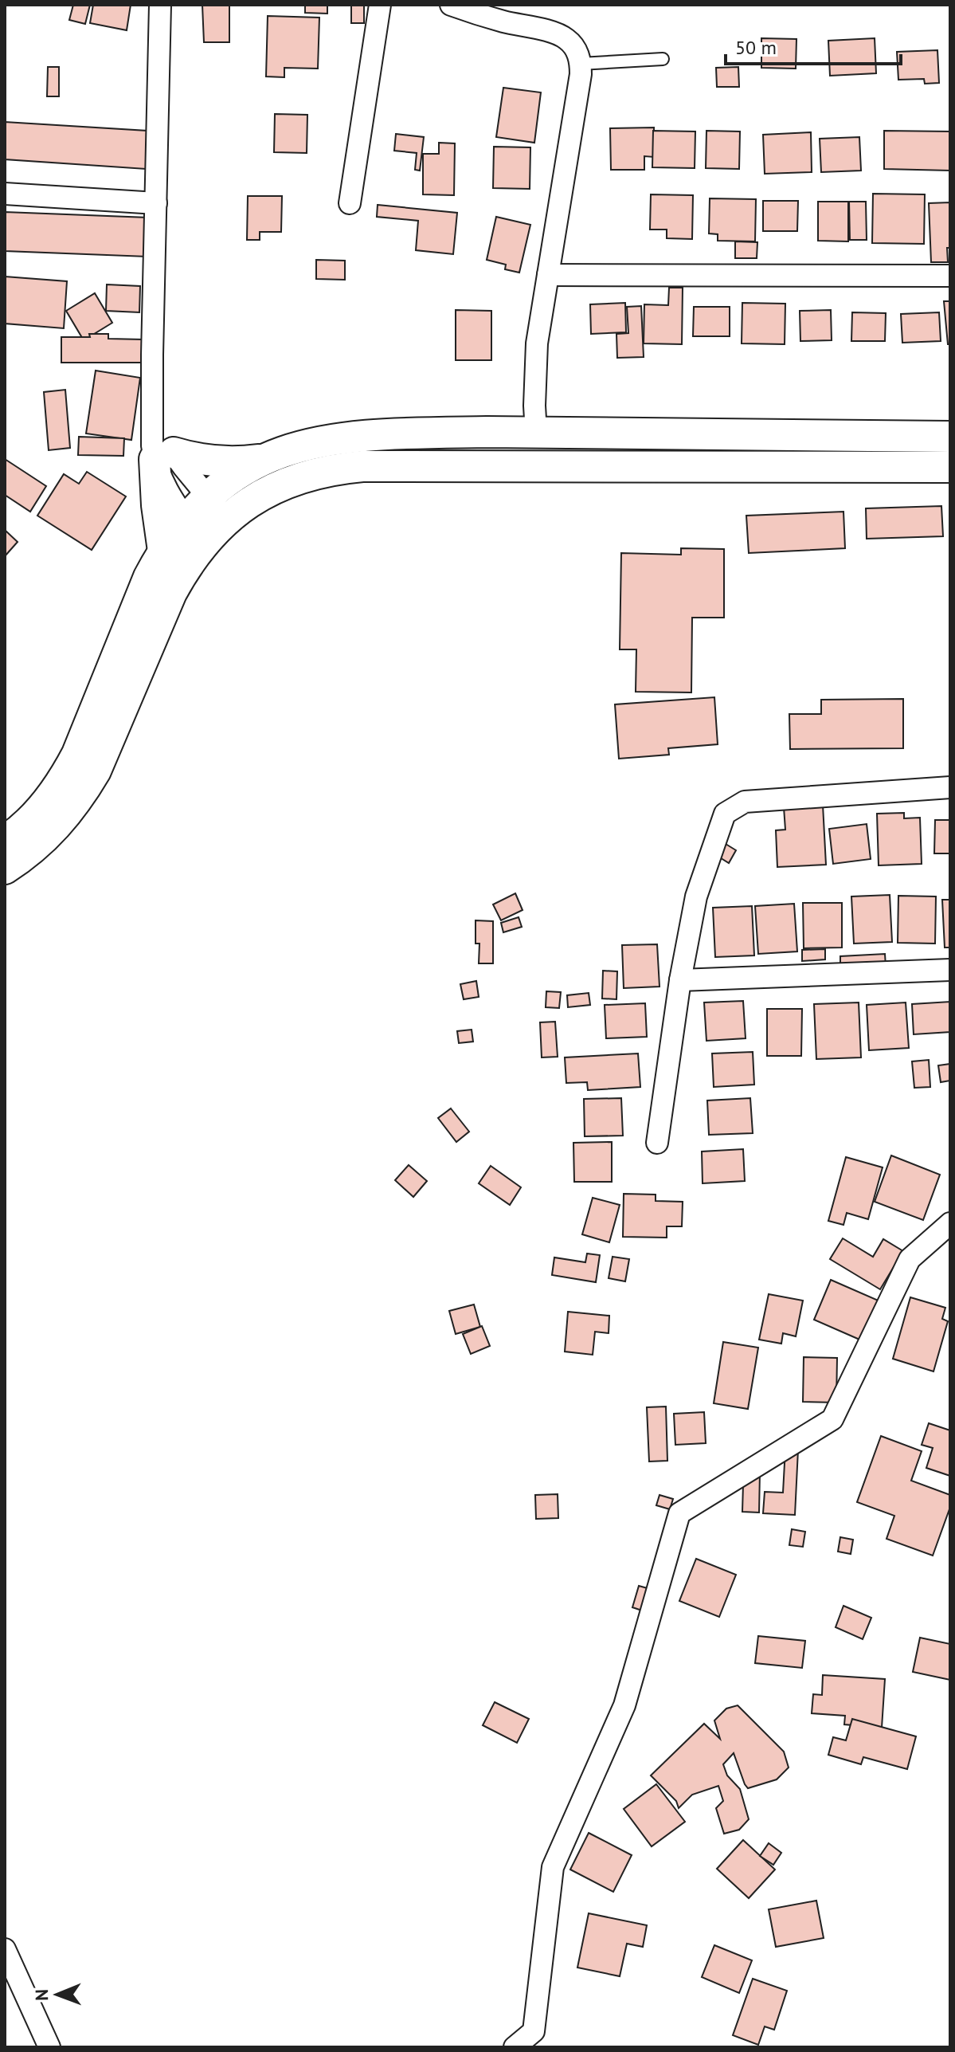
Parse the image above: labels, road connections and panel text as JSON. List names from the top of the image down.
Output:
{
  "scale_bar": "50 m",
  "north": "left"
}
